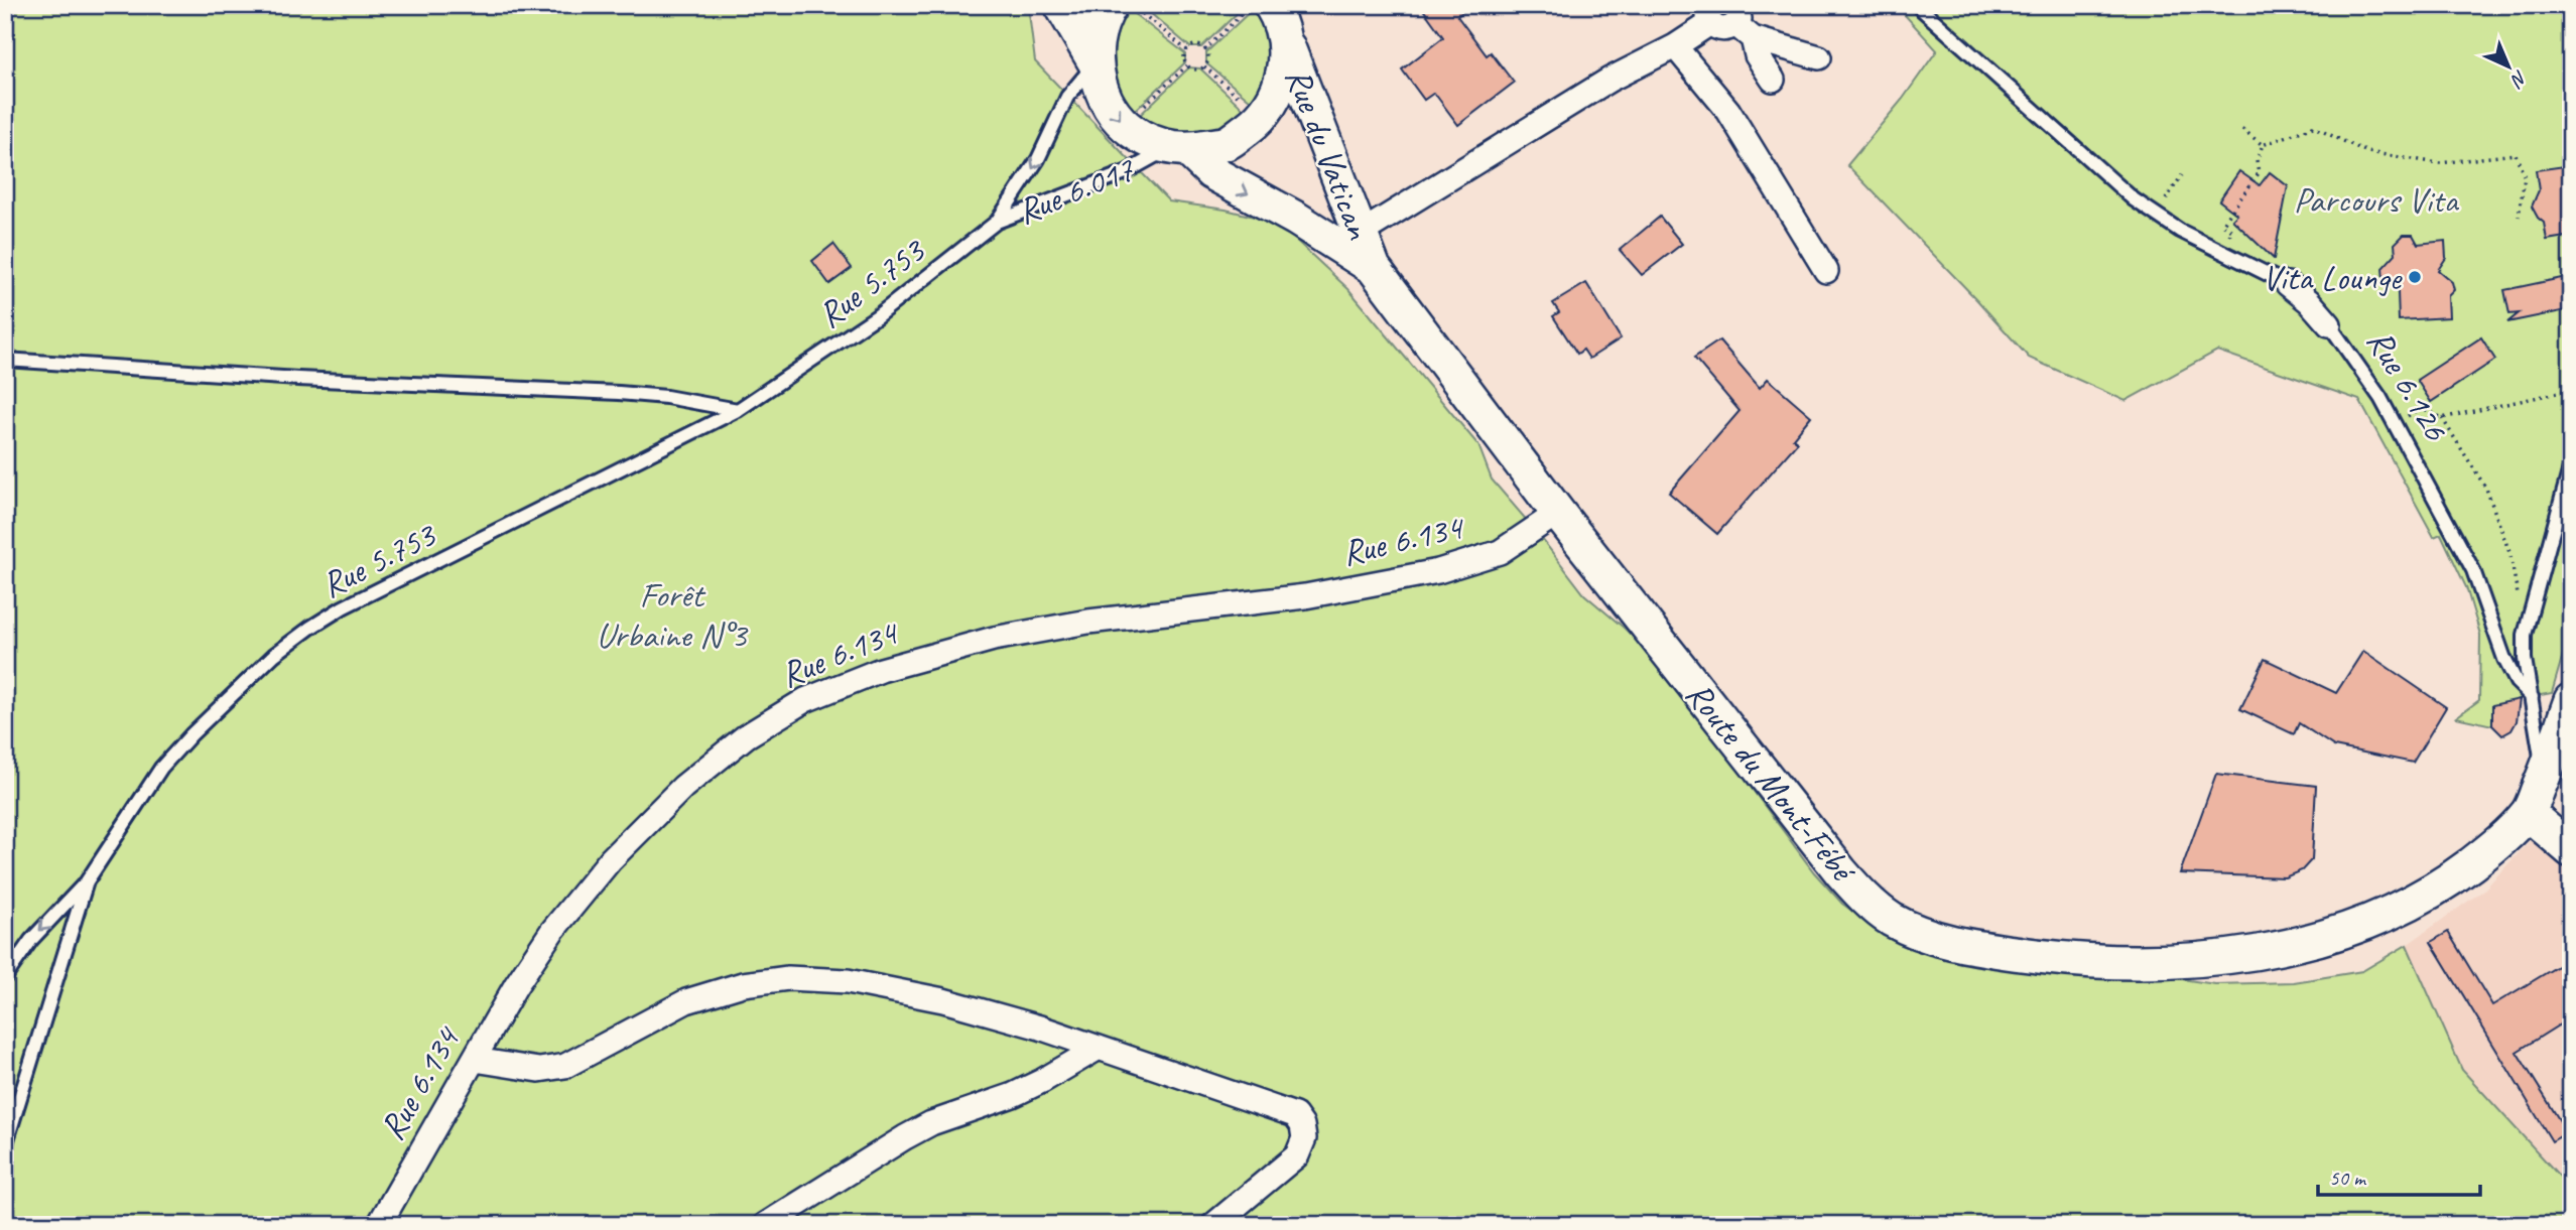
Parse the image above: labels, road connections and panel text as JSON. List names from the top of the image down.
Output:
{
  "streets": {
    "street": [
      "Rue du Vatican",
      "Rue 6.017",
      "Rue 6.126",
      "Rue 6.134",
      "Route du Mont-Fébé"
    ],
    "lane": ["Rue 5.753"]
  },
  "crossings": [
    ["Rue du Vatican", "Rue 6.017"],
    ["Rue du Vatican", "Route du Mont-Fébé"],
    ["Rue 6.017", "Rue 5.753"],
    ["Rue 6.017", "Route du Mont-Fébé"],
    ["Rue 6.134", "Route du Mont-Fébé"]
  ],
  "parks": ["Parcours Vita", "Forêt Urbaine N°3"],
  "places": ["Vita Lounge"],
  "scale_bar": "50 m",
  "north": "bottom right"
}
